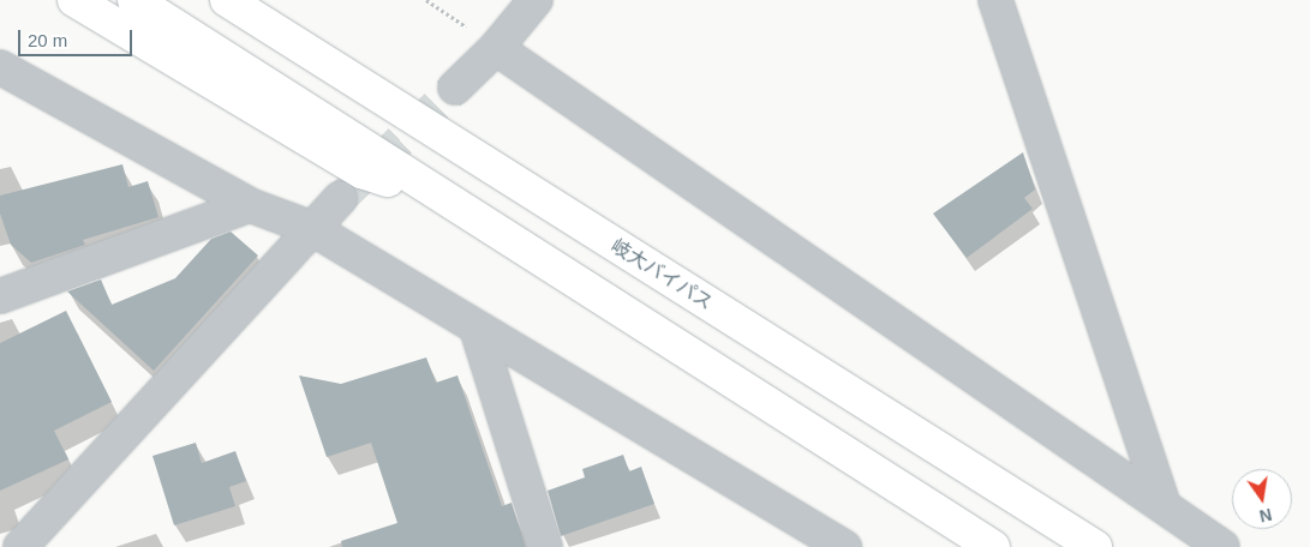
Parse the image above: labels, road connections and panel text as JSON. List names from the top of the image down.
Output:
{
  "streets": {
    "highway": ["岐大バイパス"]
  },
  "scale_bar": "20 m",
  "north": "bottom"
}
